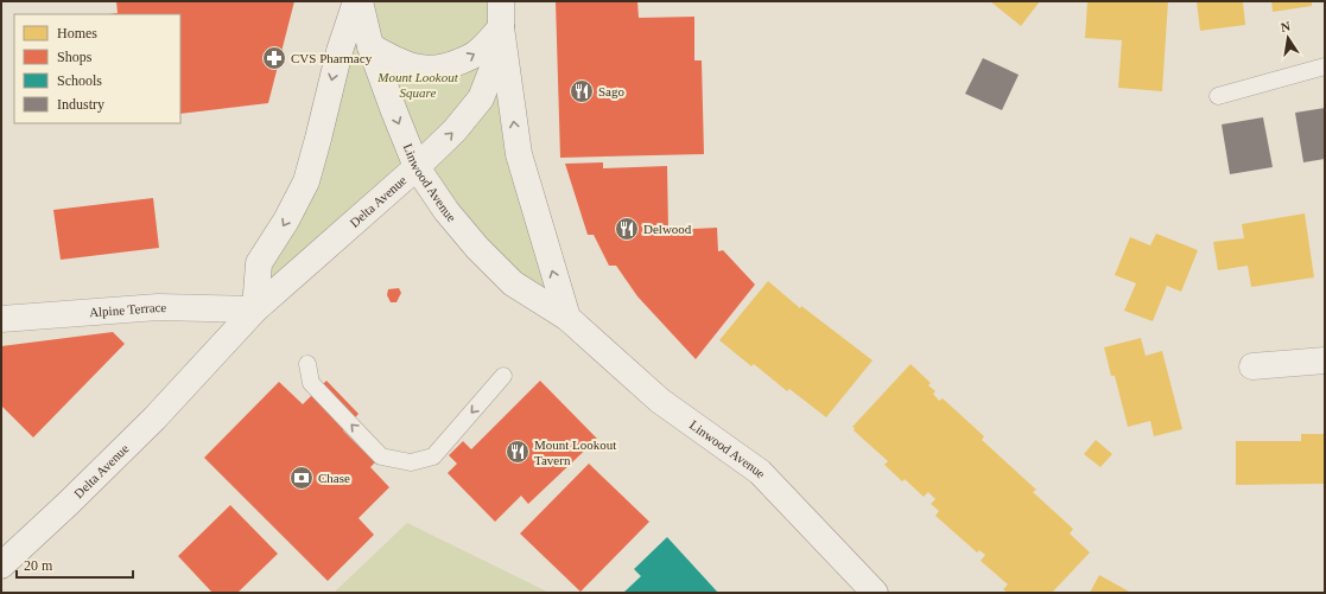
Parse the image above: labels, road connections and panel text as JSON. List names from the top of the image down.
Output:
{
  "streets": {
    "main road": ["Linwood Avenue", "Delta Avenue", "Alpine Terrace"]
  },
  "crossings": [
    ["Linwood Avenue", "Delta Avenue"],
    ["Delta Avenue", "Alpine Terrace"]
  ],
  "parks": ["Mount Lookout Square"],
  "places": {
    "pharmacy": ["CVS Pharmacy"],
    "restaurant": ["Sago", "Delwood", "Mount Lookout Tavern"],
    "bank": ["Chase"]
  },
  "legend": [
    "Homes",
    "Shops",
    "Schools",
    "Industry"
  ],
  "scale_bar": "20 m",
  "north": "top"
}
